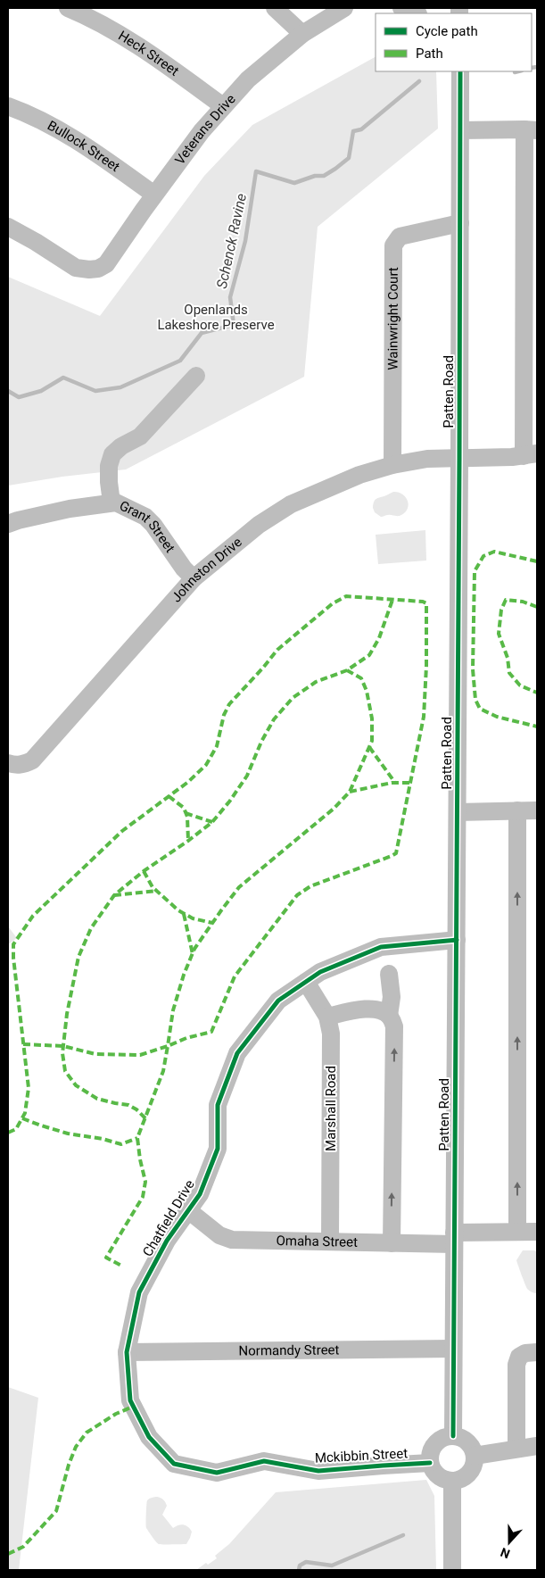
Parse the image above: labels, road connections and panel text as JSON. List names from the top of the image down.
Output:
{
  "streets": {
    "street": [
      "Heck Street",
      "Veterans Drive",
      "Bullock Street",
      "Wainwright Court",
      "Patten Road",
      "Grant Street",
      "Johnston Drive",
      "Marshall Road",
      "Chatfield Drive",
      "Omaha Street",
      "Normandy Street",
      "Mckibbin Street"
    ]
  },
  "crossings": [
    ["Heck Street", "Veterans Drive"],
    ["Veterans Drive", "Bullock Street"],
    ["Wainwright Court", "Patten Road"],
    ["Wainwright Court", "Johnston Drive"],
    ["Patten Road", "Johnston Drive"],
    ["Patten Road", "Chatfield Drive"],
    ["Patten Road", "Omaha Street"],
    ["Patten Road", "Normandy Street"],
    ["Patten Road", "Mckibbin Street"],
    ["Grant Street", "Johnston Drive"],
    ["Marshall Road", "Chatfield Drive"],
    ["Marshall Road", "Omaha Street"],
    ["Chatfield Drive", "Omaha Street"],
    ["Chatfield Drive", "Normandy Street"],
    ["Chatfield Drive", "Mckibbin Street"]
  ],
  "water": ["Schenck Ravine"],
  "parks": ["Openlands Lakeshore Preserve"],
  "legend": ["Cycle path", "Path"],
  "north": "bottom"
}
